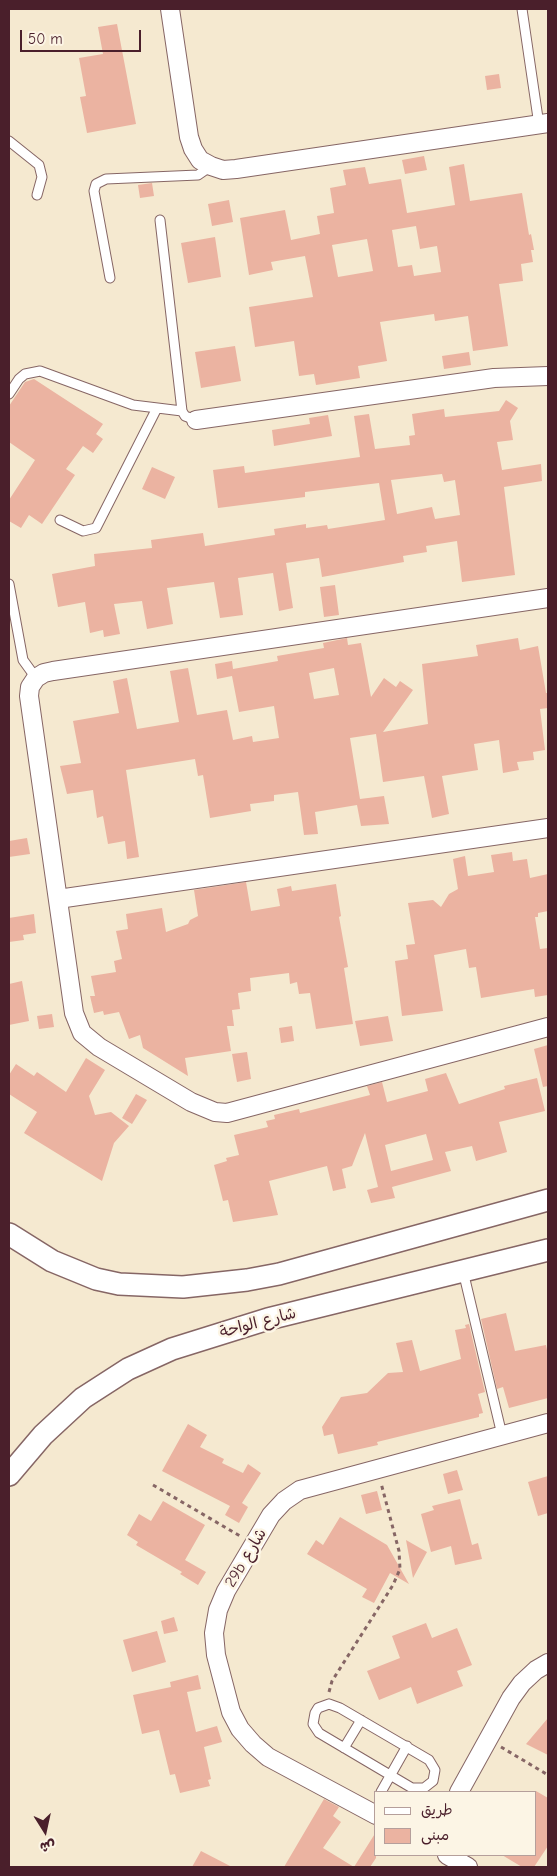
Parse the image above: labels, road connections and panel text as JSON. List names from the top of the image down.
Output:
{
  "streets": {
    "street": ["شارع الواحة", "29b شارع"]
  },
  "legend": ["طريق", "مبنى"],
  "scale_bar": "50 m",
  "north": "bottom"
}
